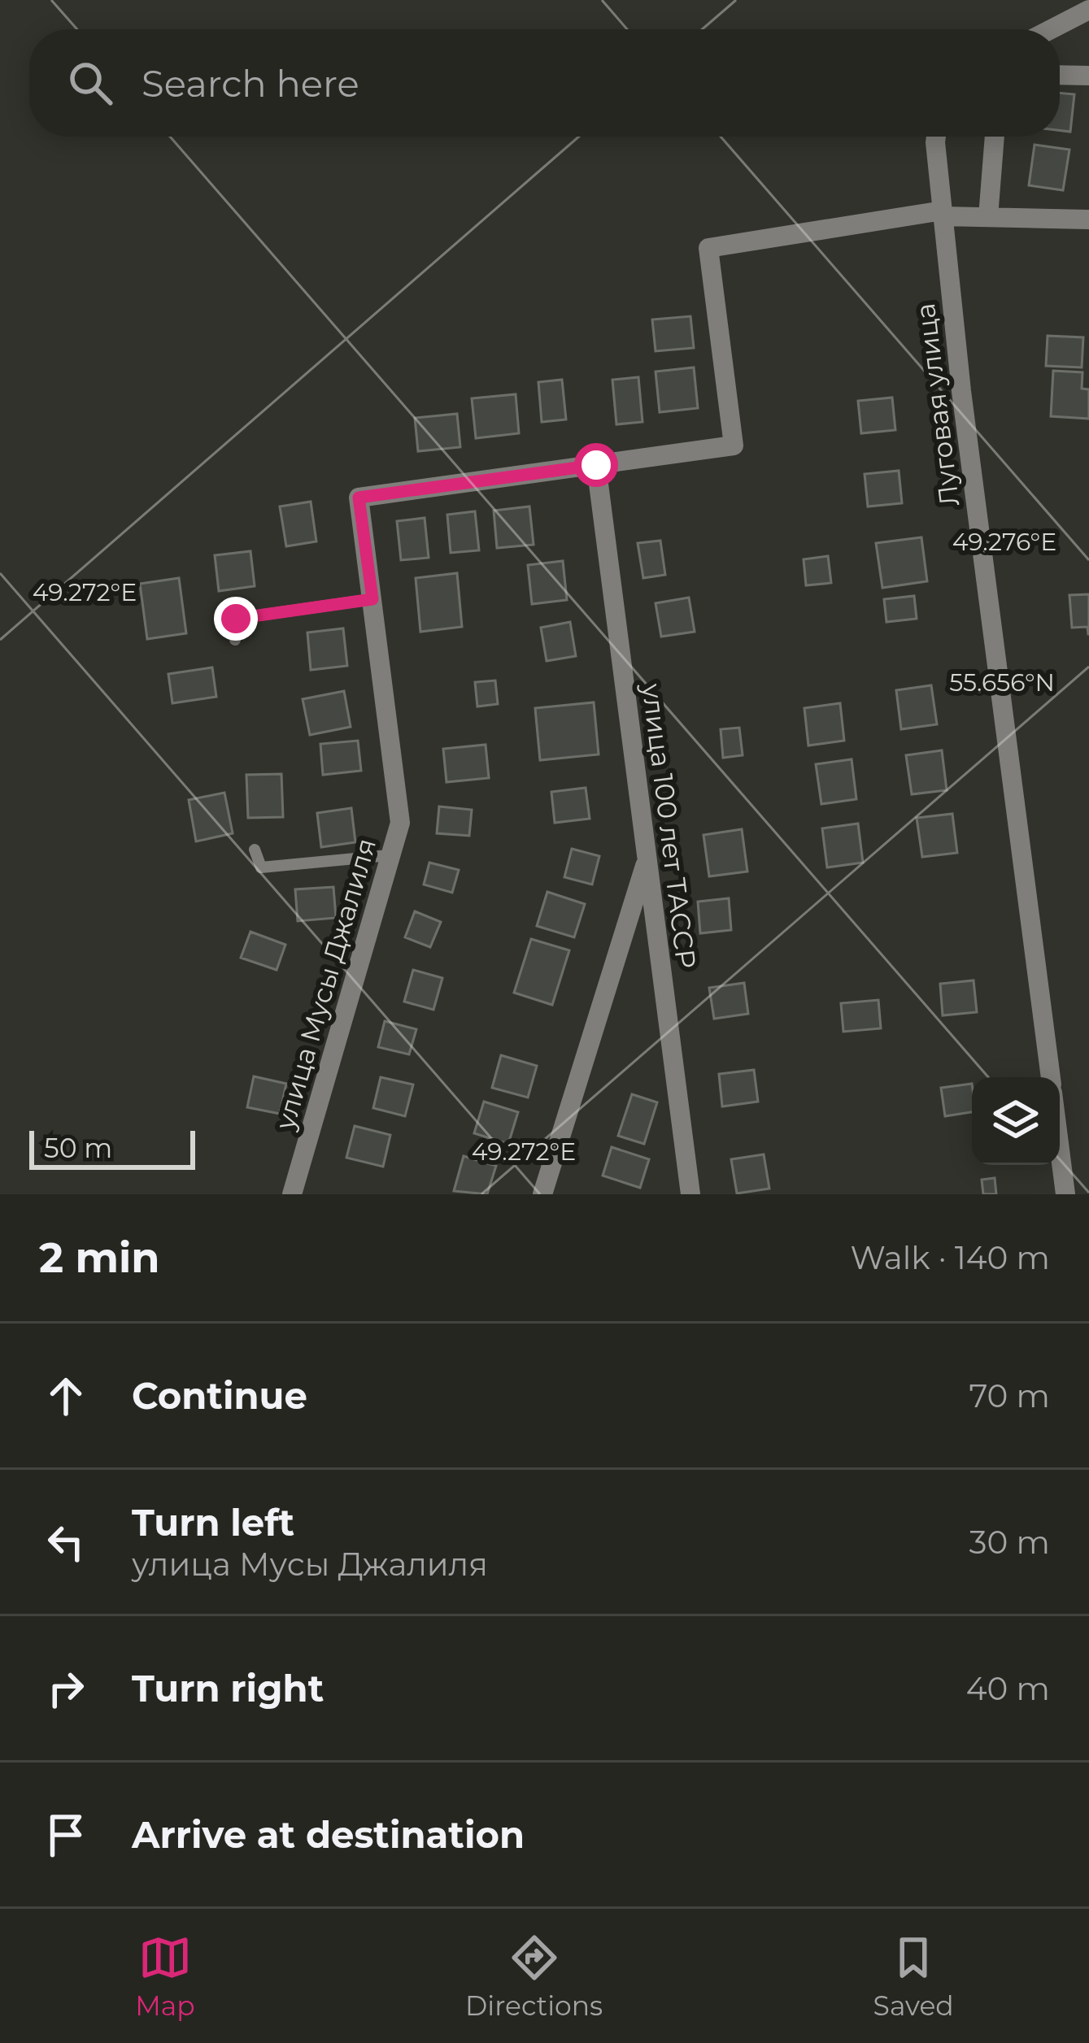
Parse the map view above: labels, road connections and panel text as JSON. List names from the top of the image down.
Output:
{
  "streets": {
    "street": ["Луговая улица", "улица 100 лет ТАССР", "улица Мусы Джалиля"]
  },
  "crossings": [
    ["улица 100 лет ТАССР", "улица Мусы Джалиля"]
  ],
  "scale_bar": "50 m",
  "page": {
    "search": "Search here",
    "scale": "50 m",
    "heading": ["2 min", "Walk · 140 m"],
    "list": [
      ["Continue", "70 m"],
      ["Turn left", "улица Мусы Джалиля", "30 m"],
      ["Turn right", "40 m"],
      "Arrive at destination"
    ],
    "nav": ["Map", "Directions", "Saved"]
  },
  "coordinates": ["49.276°E", "49.272°E", "55.656°N"]
}
